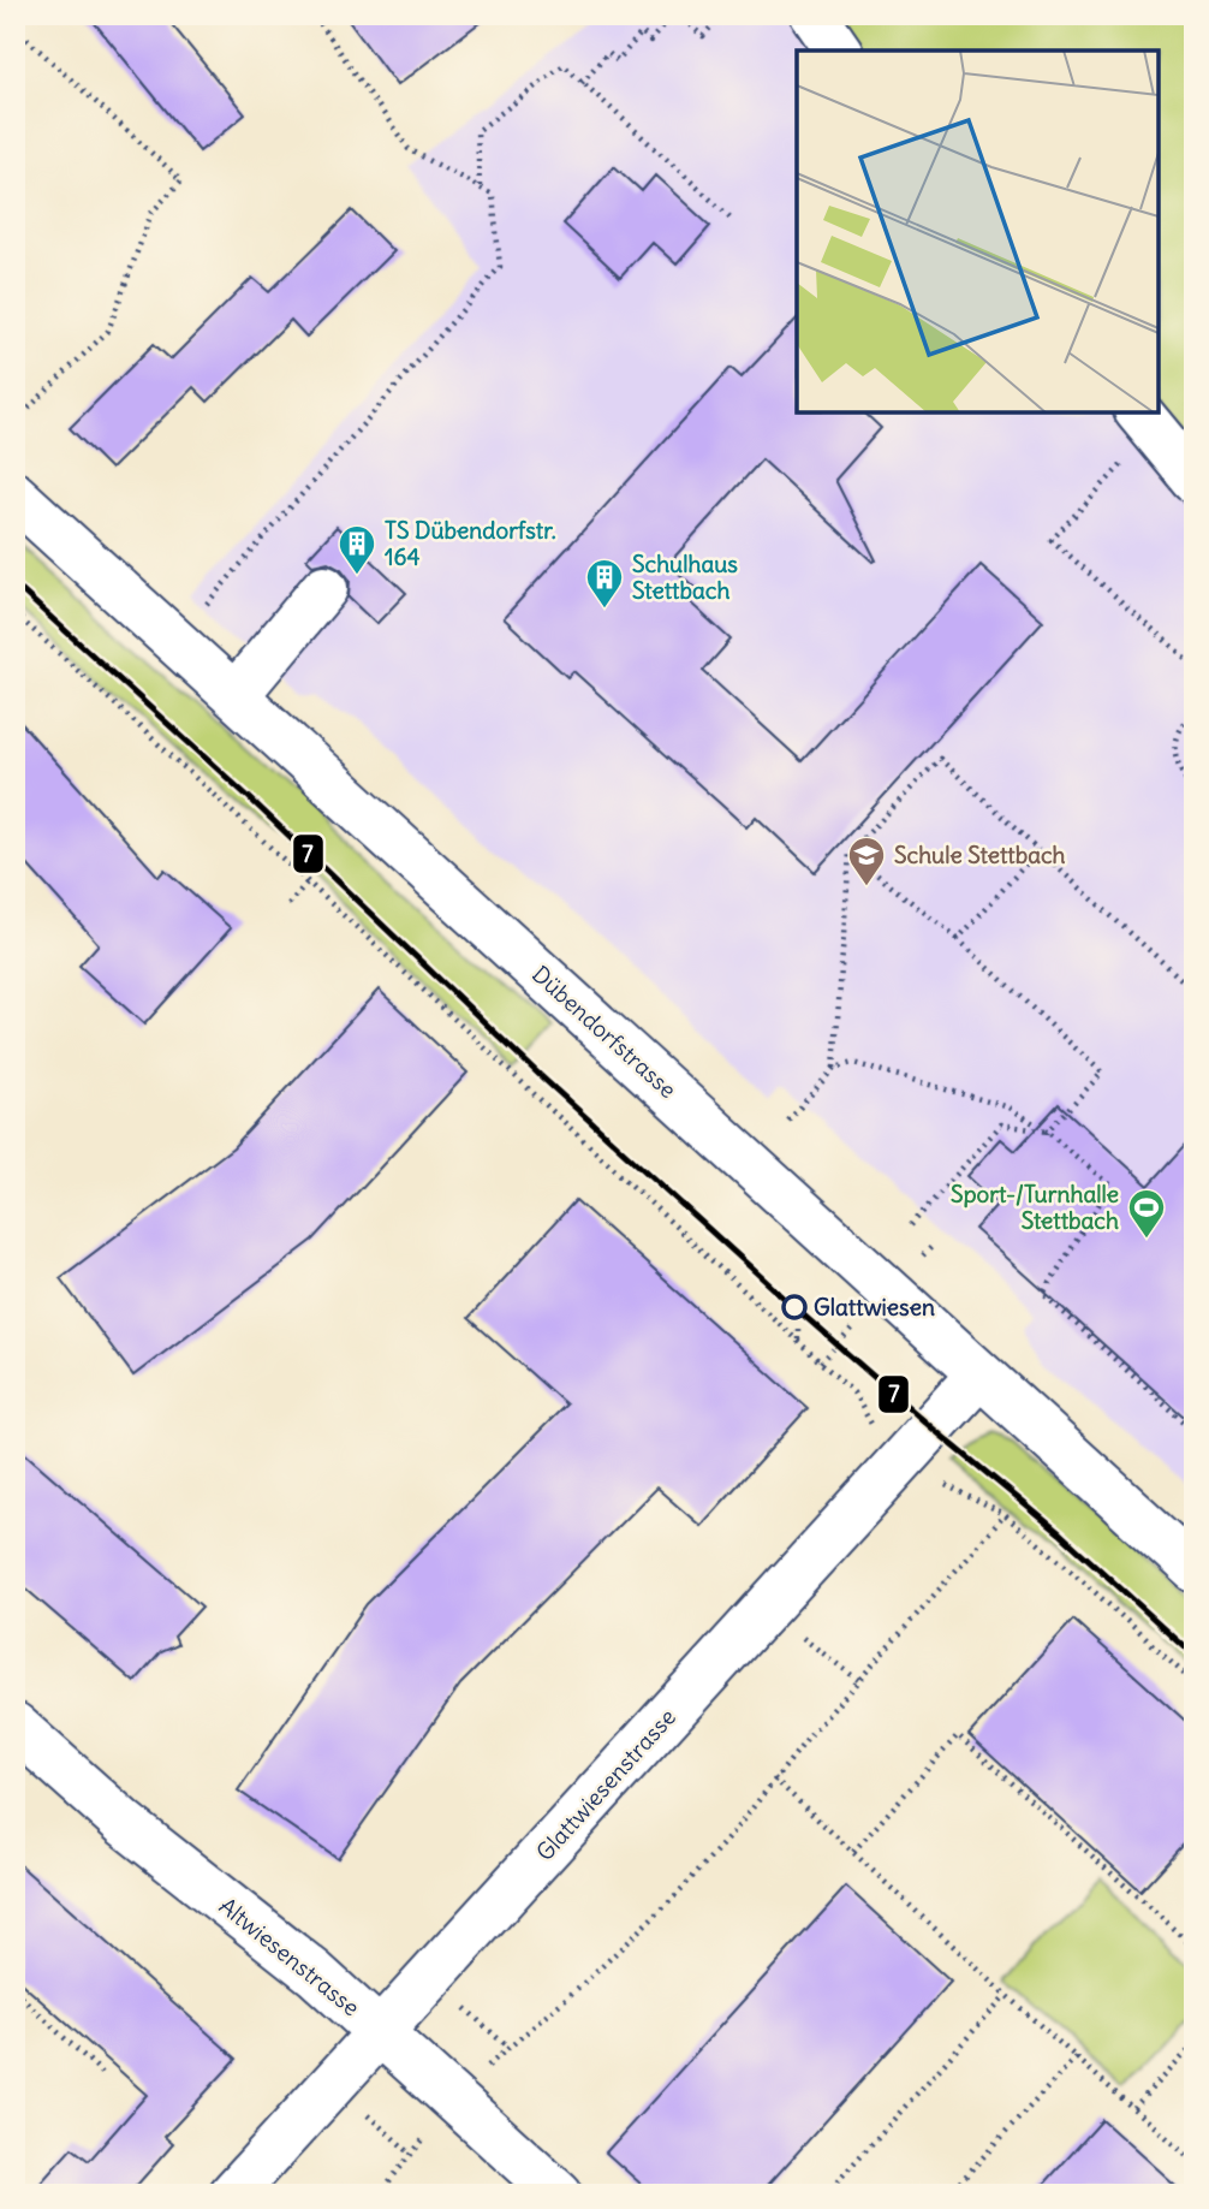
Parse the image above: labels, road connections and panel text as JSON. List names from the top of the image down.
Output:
{
  "streets": {
    "street": ["Dübendorfstrasse", "Glattwiesenstrasse", "Altwiesenstrasse"]
  },
  "crossings": [
    ["Dübendorfstrasse", "Glattwiesenstrasse"],
    ["Glattwiesenstrasse", "Altwiesenstrasse"]
  ],
  "places": {
    "building": ["TS Dübendorfstr. 164", "Schulhaus Stettbach"],
    "school or university": ["Schule Stettbach"],
    "sports": ["Sport-/Turnhalle Stettbach"],
    "other": ["Glattwiesen"]
  },
  "lines": ["transit line 7"]
}
